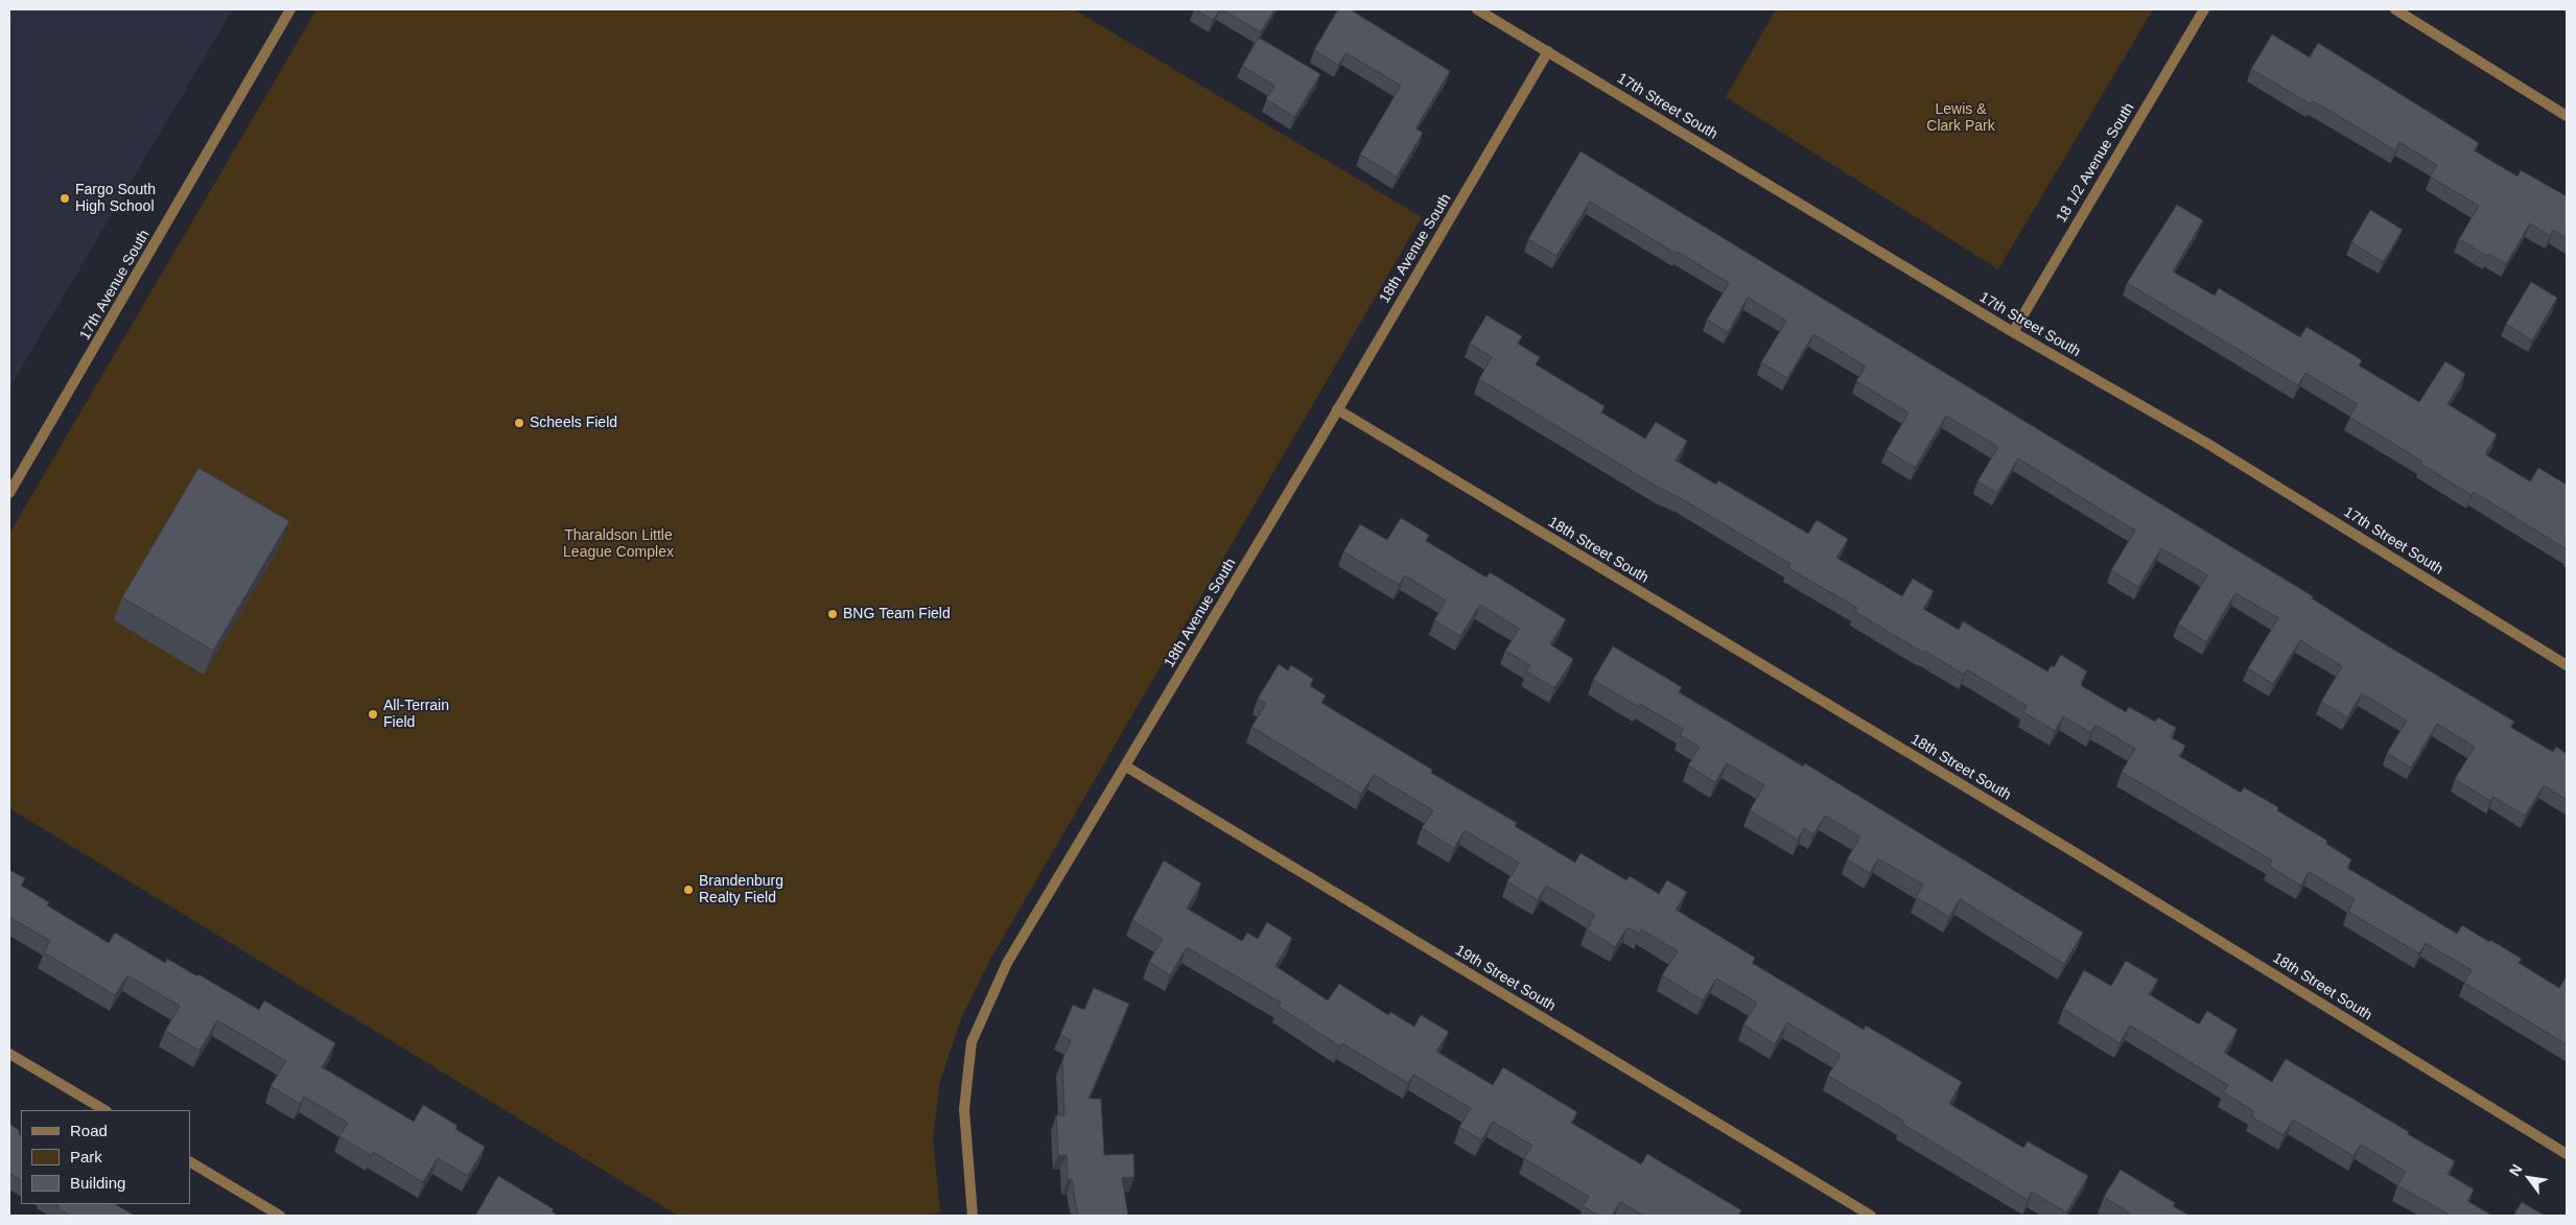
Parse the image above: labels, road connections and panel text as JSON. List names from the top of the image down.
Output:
{
  "streets": {
    "street": [
      "17th Street South",
      "18 1/2 Avenue South",
      "18th Avenue South",
      "17th Avenue South",
      "18th Street South",
      "19th Street South"
    ]
  },
  "crossings": [
    ["17th Street South", "18 1/2 Avenue South"],
    ["17th Street South", "18th Avenue South"],
    ["18th Avenue South", "18th Street South"],
    ["18th Avenue South", "19th Street South"]
  ],
  "parks": ["Lewis & Clark Park", "Tharaldson Little League Complex"],
  "places": [
    "Fargo South High School",
    "Scheels Field",
    "BNG Team Field",
    "All-Terrain Field",
    "Brandenburg Realty Field"
  ],
  "legend": ["Road", "Park", "Building"],
  "north": "top left"
}
